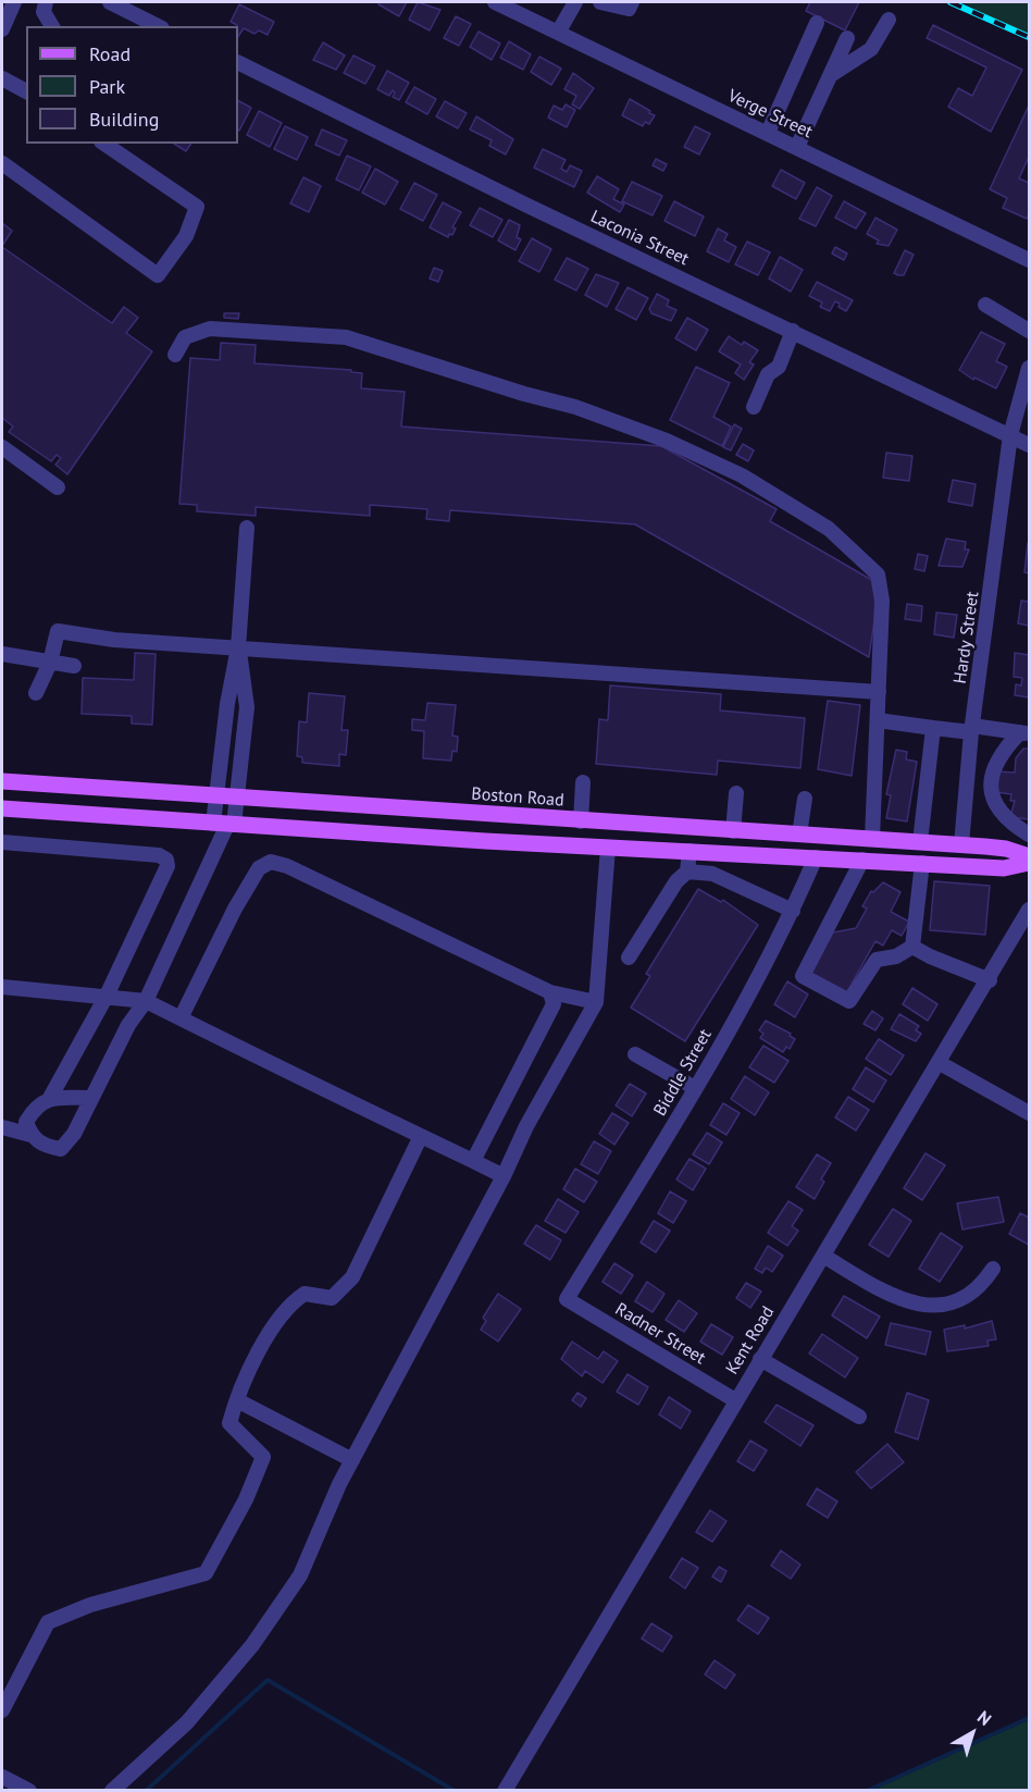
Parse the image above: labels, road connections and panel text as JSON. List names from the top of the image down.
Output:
{
  "streets": {
    "main road": ["Boston Road"],
    "street": [
      "Verge Street",
      "Laconia Street",
      "Hardy Street",
      "Biddle Street",
      "Radner Street",
      "Kent Road"
    ]
  },
  "crossings": [
    ["Laconia Street", "Hardy Street"],
    ["Hardy Street", "Boston Road"],
    ["Biddle Street", "Radner Street"],
    ["Radner Street", "Kent Road"]
  ],
  "legend": ["Road", "Park", "Building"],
  "north": "top right"
}
